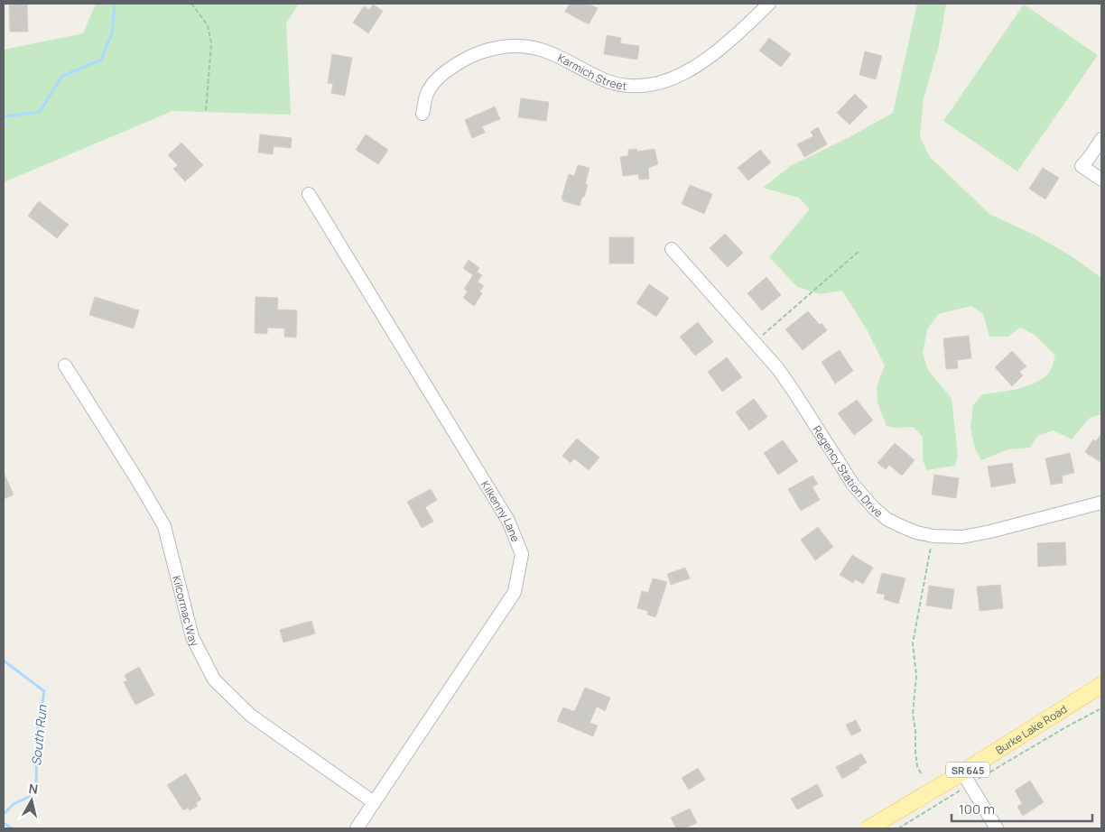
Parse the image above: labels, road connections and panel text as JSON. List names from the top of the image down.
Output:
{
  "streets": {
    "main road": ["Burke Lake Road", "SR 645"],
    "street": [
      "Karmich Street",
      "Regency Station Drive",
      "Kilkenny Lane",
      "Kilcormac Way"
    ]
  },
  "crossings": [
    ["Kilkenny Lane", "Kilcormac Way"]
  ],
  "water": ["South Run"],
  "scale_bar": "100 m",
  "north": "top"
}
